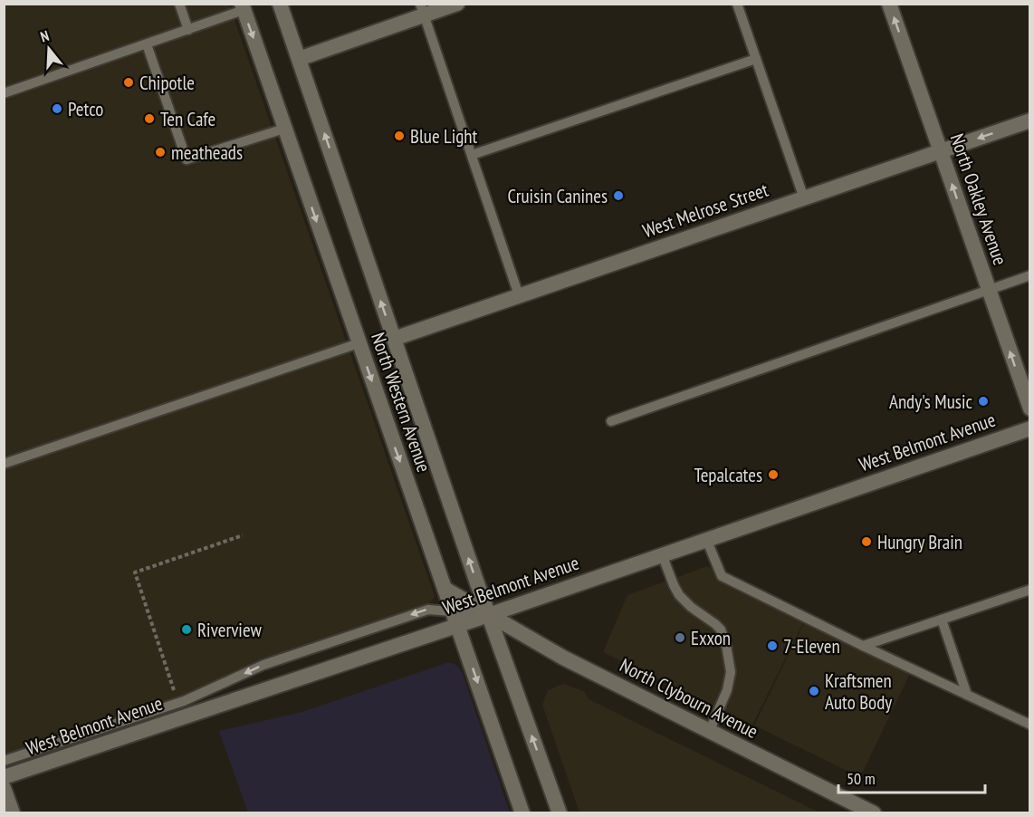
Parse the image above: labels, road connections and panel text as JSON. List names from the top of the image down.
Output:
{
  "streets": {
    "main road": [
      "North Oakley Avenue",
      "West Melrose Street",
      "North Western Avenue",
      "West Belmont Avenue",
      "North Clybourn Avenue"
    ]
  },
  "crossings": [
    ["North Oakley Avenue", "West Melrose Street"],
    ["West Melrose Street", "North Western Avenue"],
    ["North Western Avenue", "West Belmont Avenue"],
    ["North Western Avenue", "North Clybourn Avenue"],
    ["West Belmont Avenue", "North Clybourn Avenue"]
  ],
  "one_way": ["North Oakley Avenue"],
  "places": [
    "Chipotle",
    "Petco",
    "Ten Cafe",
    "Blue Light",
    "meatheads",
    "Cruisin Canines",
    "Andy's Music",
    "Tepalcates",
    "Hungry Brain",
    "Riverview",
    "Exxon",
    "7-Eleven",
    "Kraftsmen Auto Body"
  ],
  "scale_bar": "50 m",
  "north": "top"
}
